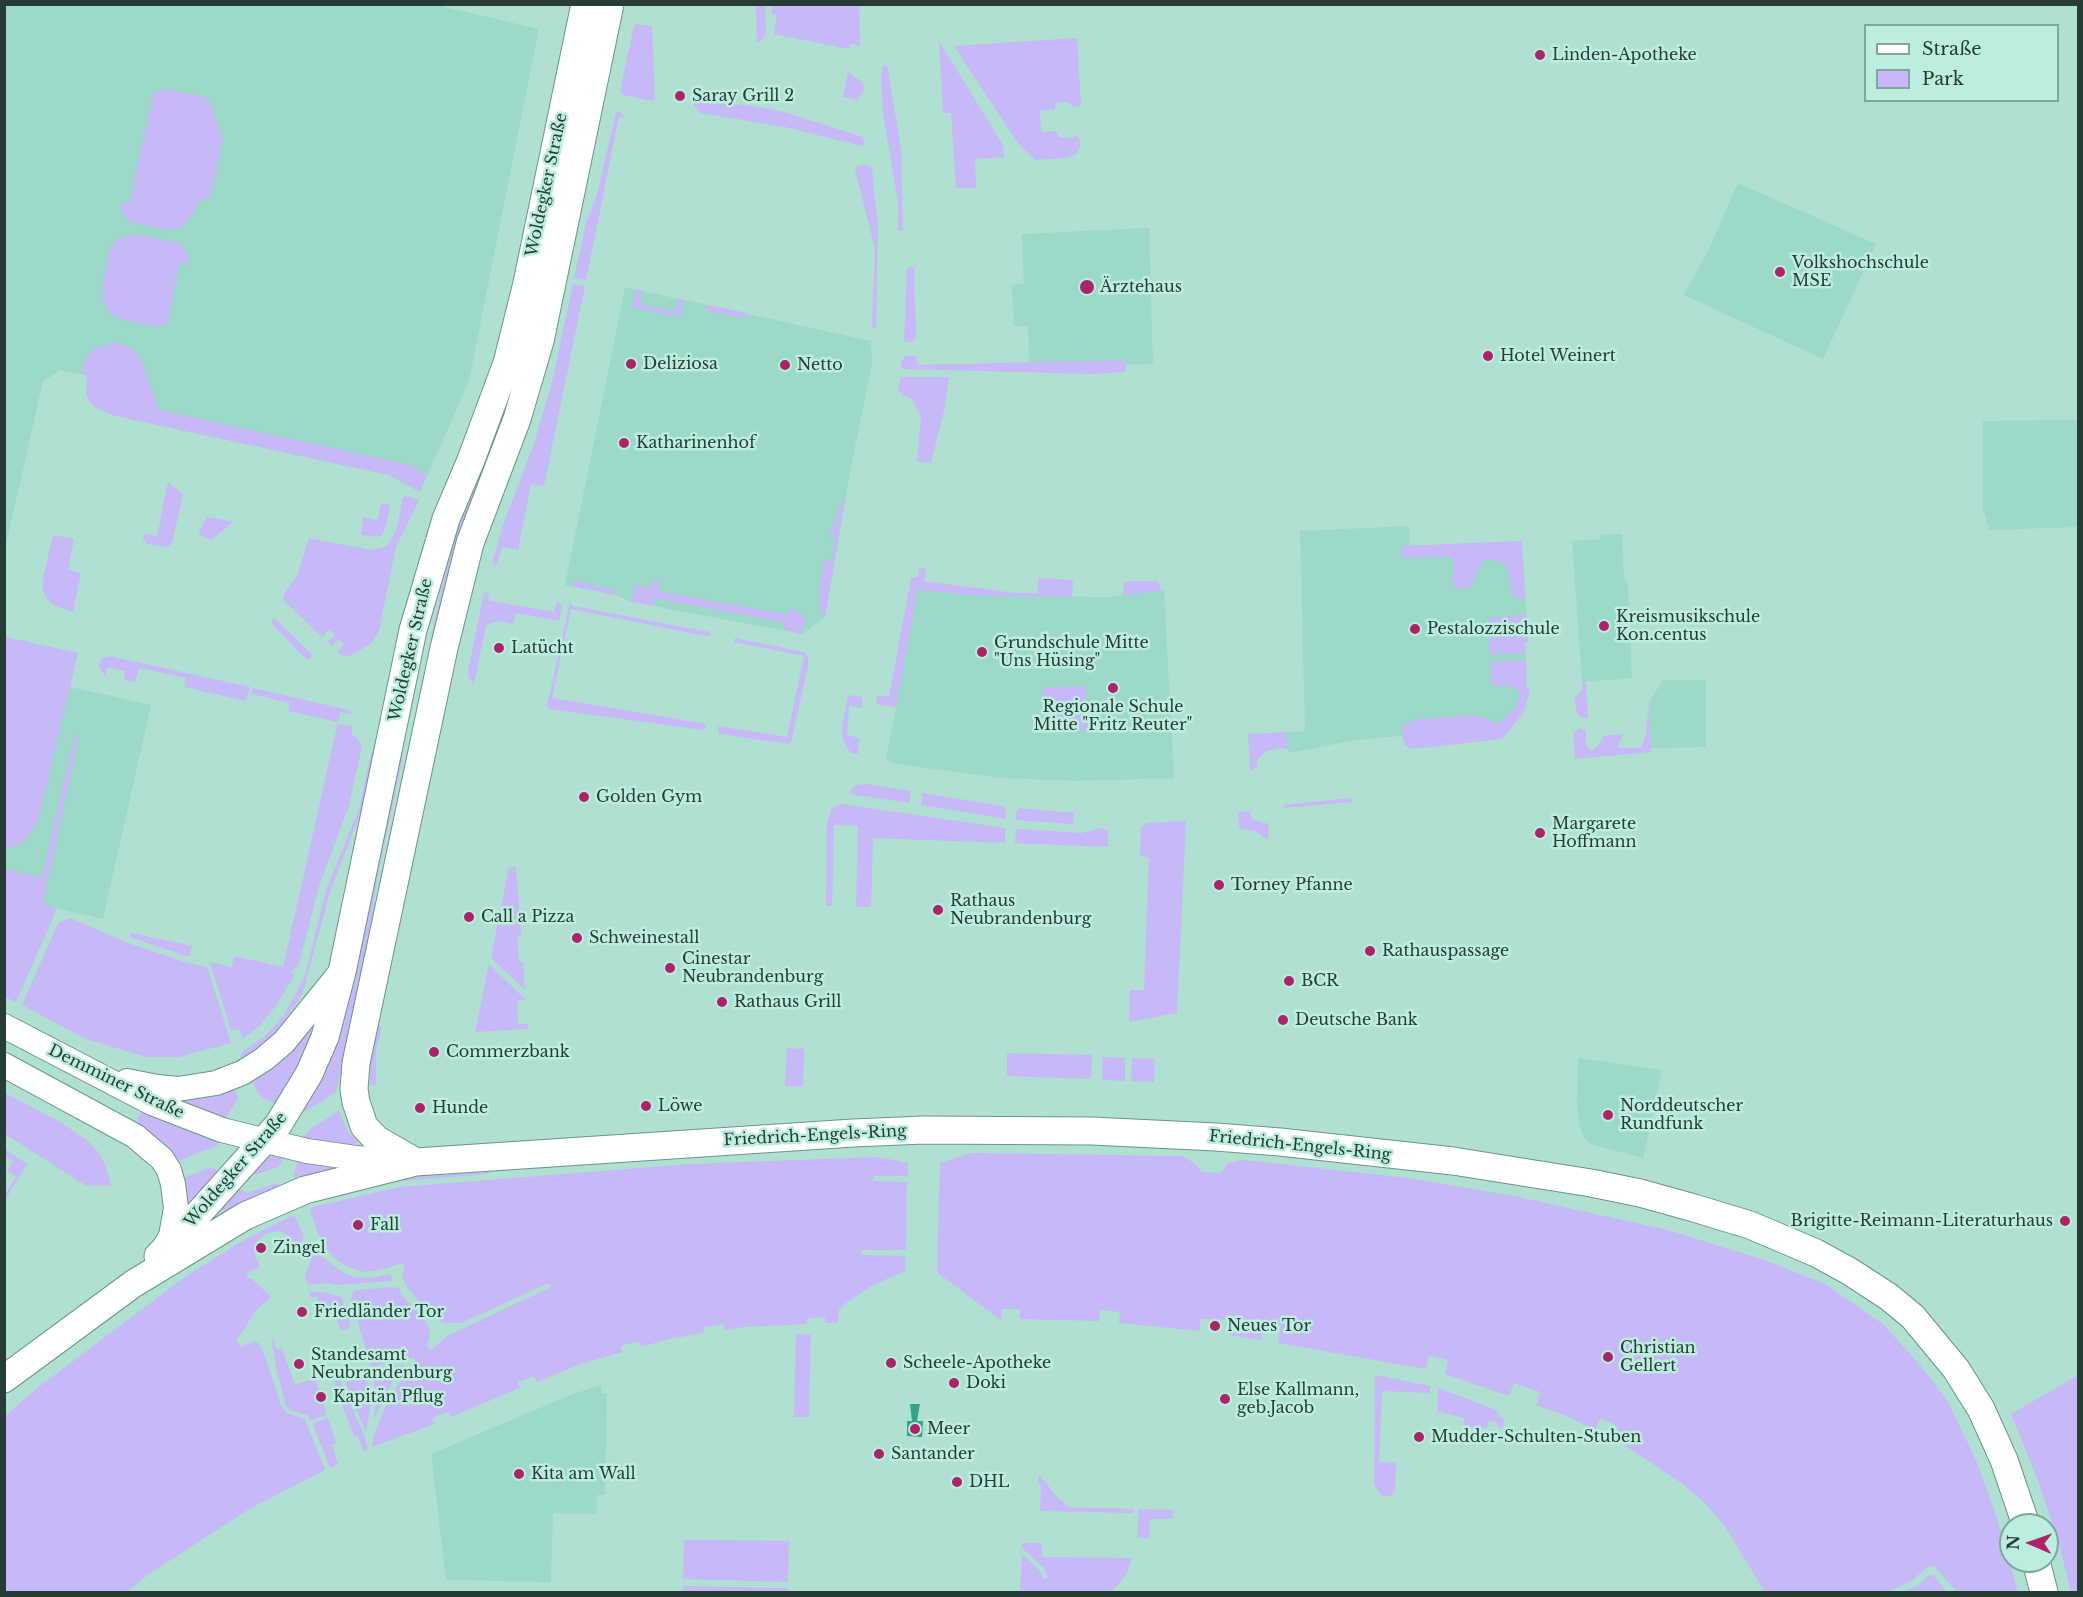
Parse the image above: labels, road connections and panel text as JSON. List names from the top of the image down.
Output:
{
  "streets": {
    "main road": ["Woldegker Straße", "Demminer Straße", "Friedrich-Engels-Ring"]
  },
  "crossings": [
    ["Woldegker Straße", "Demminer Straße"],
    ["Woldegker Straße", "Friedrich-Engels-Ring"],
    ["Demminer Straße", "Friedrich-Engels-Ring"]
  ],
  "places": [
    "Linden-Apotheke",
    "Saray Grill 2",
    "Volkshochschule MSE",
    "Ärztehaus",
    "Hotel Weinert",
    "Deliziosa",
    "Netto",
    "Katharinenhof",
    "Kreismusikschule Kon.centus",
    "Pestalozzischule",
    "Latücht",
    "Grundschule Mitte \"Uns Hüsing\"",
    "Regionale Schule Mitte \"Fritz Reuter\"",
    "Golden Gym",
    "Margarete Hoffmann",
    "Torney Pfanne",
    "Rathaus Neubrandenburg",
    "Call a Pizza",
    "Schweinestall",
    "Rathauspassage",
    "Cinestar Neubrandenburg",
    "BCR",
    "Rathaus Grill",
    "Deutsche Bank",
    "Commerzbank",
    "Löwe",
    "Hunde",
    "Norddeutscher Rundfunk",
    "Brigitte-Reimann-Literaturhaus",
    "Fall",
    "Zingel",
    "Friedländer Tor",
    "Neues Tor",
    "Christian Gellert",
    "Scheele-Apotheke",
    "Standesamt Neubrandenburg",
    "Doki",
    "Kapitän Pflug",
    "Else Kallmann, geb.Jacob",
    "Meer",
    "Mudder-Schulten-Stuben",
    "Santander",
    "Kita am Wall",
    "DHL"
  ],
  "legend": ["Straße", "Park"],
  "north": "left"
}
